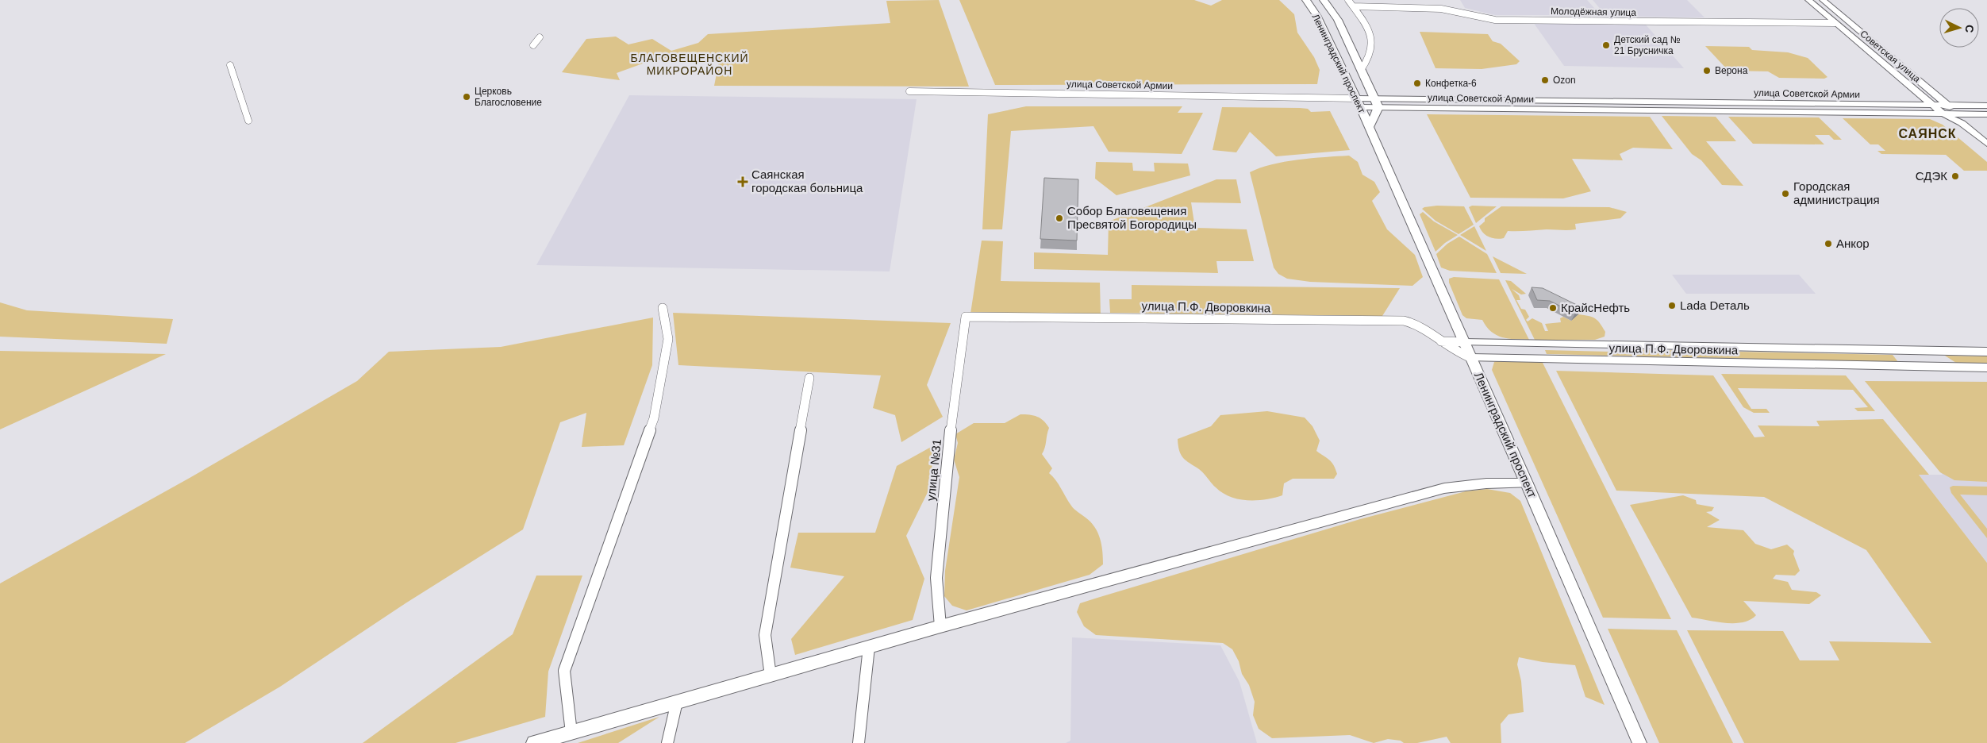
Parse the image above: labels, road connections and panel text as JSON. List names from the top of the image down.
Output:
{
  "streets": {
    "main road": ["Ленинградский проспект"],
    "street": [
      "Молодёжная улица",
      "Советская улица",
      "улица Советской Армии",
      "улица П.Ф. Дворовкина",
      "улица №31"
    ]
  },
  "crossings": [
    ["Молодёжная улица", "Советская улица"],
    ["Советская улица", "улица Советской Армии"],
    ["Ленинградский проспект", "улица Советской Армии"],
    ["Ленинградский проспект", "улица П.Ф. Дворовкина"],
    ["улица П.Ф. Дворовкина", "улица №31"]
  ],
  "districts": ["БЛАГОВЕЩЕНСКИЙ МИКРОРАЙОН", "САЯНСК"],
  "places": {
    "other": [
      "Детский сад № 21 Брусничка",
      "Верона",
      "Ozon",
      "Конфетка-6",
      "Церковь Благословение",
      "СДЭК",
      "Городская администрация",
      "Собор Благовещения Пресвятой Богородицы",
      "Анкор",
      "Lada Dеталь",
      "КрайсНефть"
    ],
    "health": ["Саянская городская больница"]
  },
  "north": "right"
}
